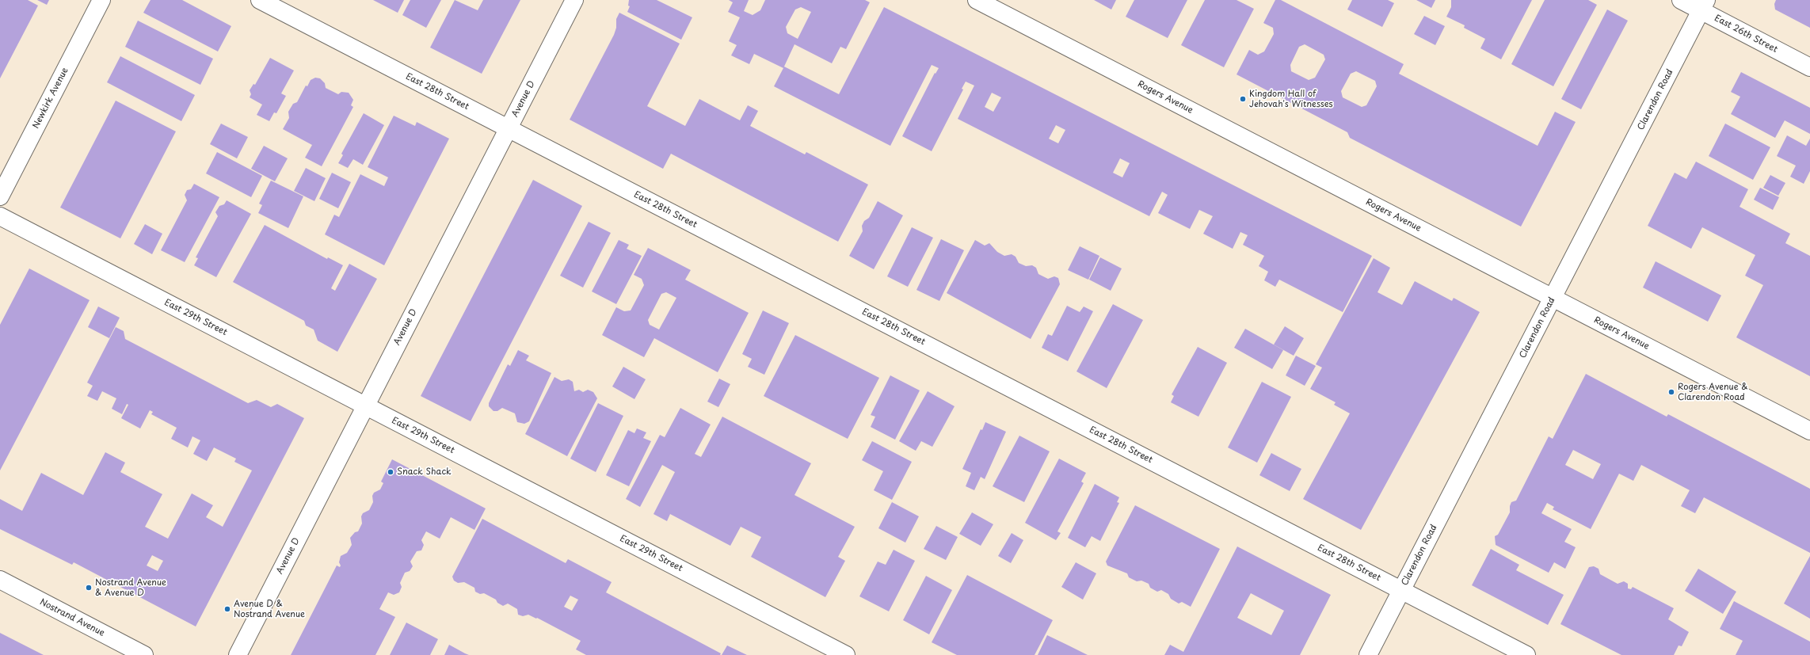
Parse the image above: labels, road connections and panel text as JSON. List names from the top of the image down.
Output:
{
  "streets": {
    "street": [
      "East 26th Street",
      "East 28th Street",
      "Rogers Avenue",
      "Newkirk Avenue",
      "Avenue D",
      "Clarendon Road",
      "East 29th Street",
      "Nostrand Avenue"
    ]
  },
  "crossings": [
    ["East 26th Street", "Clarendon Road"],
    ["East 28th Street", "Avenue D"],
    ["East 28th Street", "Clarendon Road"],
    ["Rogers Avenue", "Clarendon Road"],
    ["Avenue D", "East 29th Street"]
  ],
  "places": [
    "Kingdom Hall of Jehovah's Witnesses",
    "Rogers Avenue & Clarendon Road",
    "Snack Shack",
    "Nostrand Avenue & Avenue D",
    "Avenue D & Nostrand Avenue"
  ]
}
